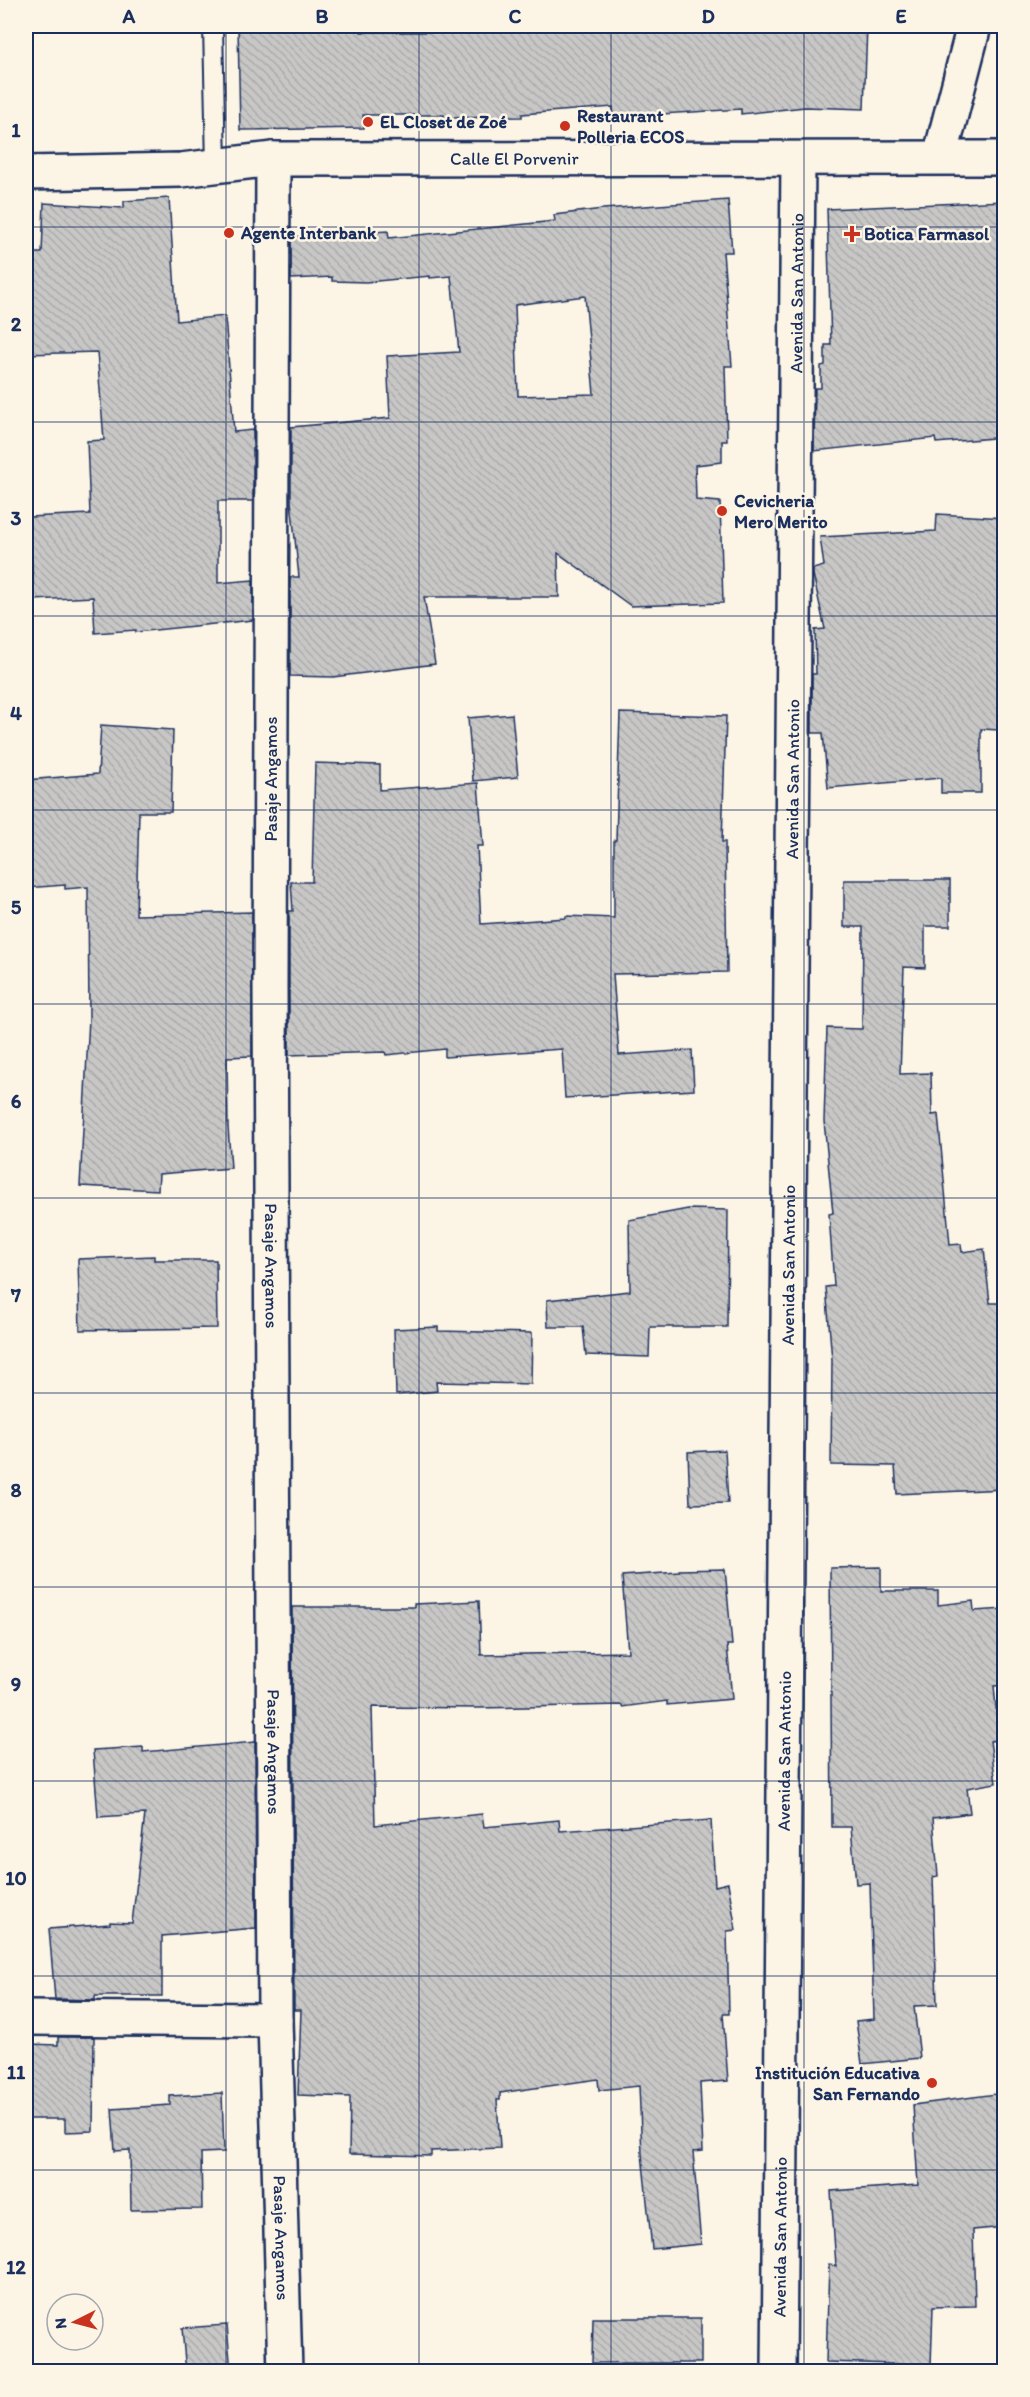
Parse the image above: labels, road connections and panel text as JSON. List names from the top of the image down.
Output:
{
  "streets": {
    "street": ["Calle El Porvenir", "Avenida San Antonio", "Pasaje Angamos"]
  },
  "crossings": [
    ["Calle El Porvenir", "Avenida San Antonio"],
    ["Calle El Porvenir", "Pasaje Angamos"]
  ],
  "places": {
    "other": [
      "EL Closet de Zoé",
      "Restaurant Polleria ECOS",
      "Agente Interbank",
      "Cevicheria Mero Merito",
      "Institución Educativa San Fernando"
    ],
    "health": ["Botica Farmasol"]
  },
  "north": "left",
  "grid": {
    "columns": [
      "A",
      "B",
      "C",
      "D",
      "E"
    ],
    "rows": [
      "1",
      "2",
      "3",
      "4",
      "5",
      "6",
      "7",
      "8",
      "9",
      "10",
      "11",
      "12"
    ]
  }
}
